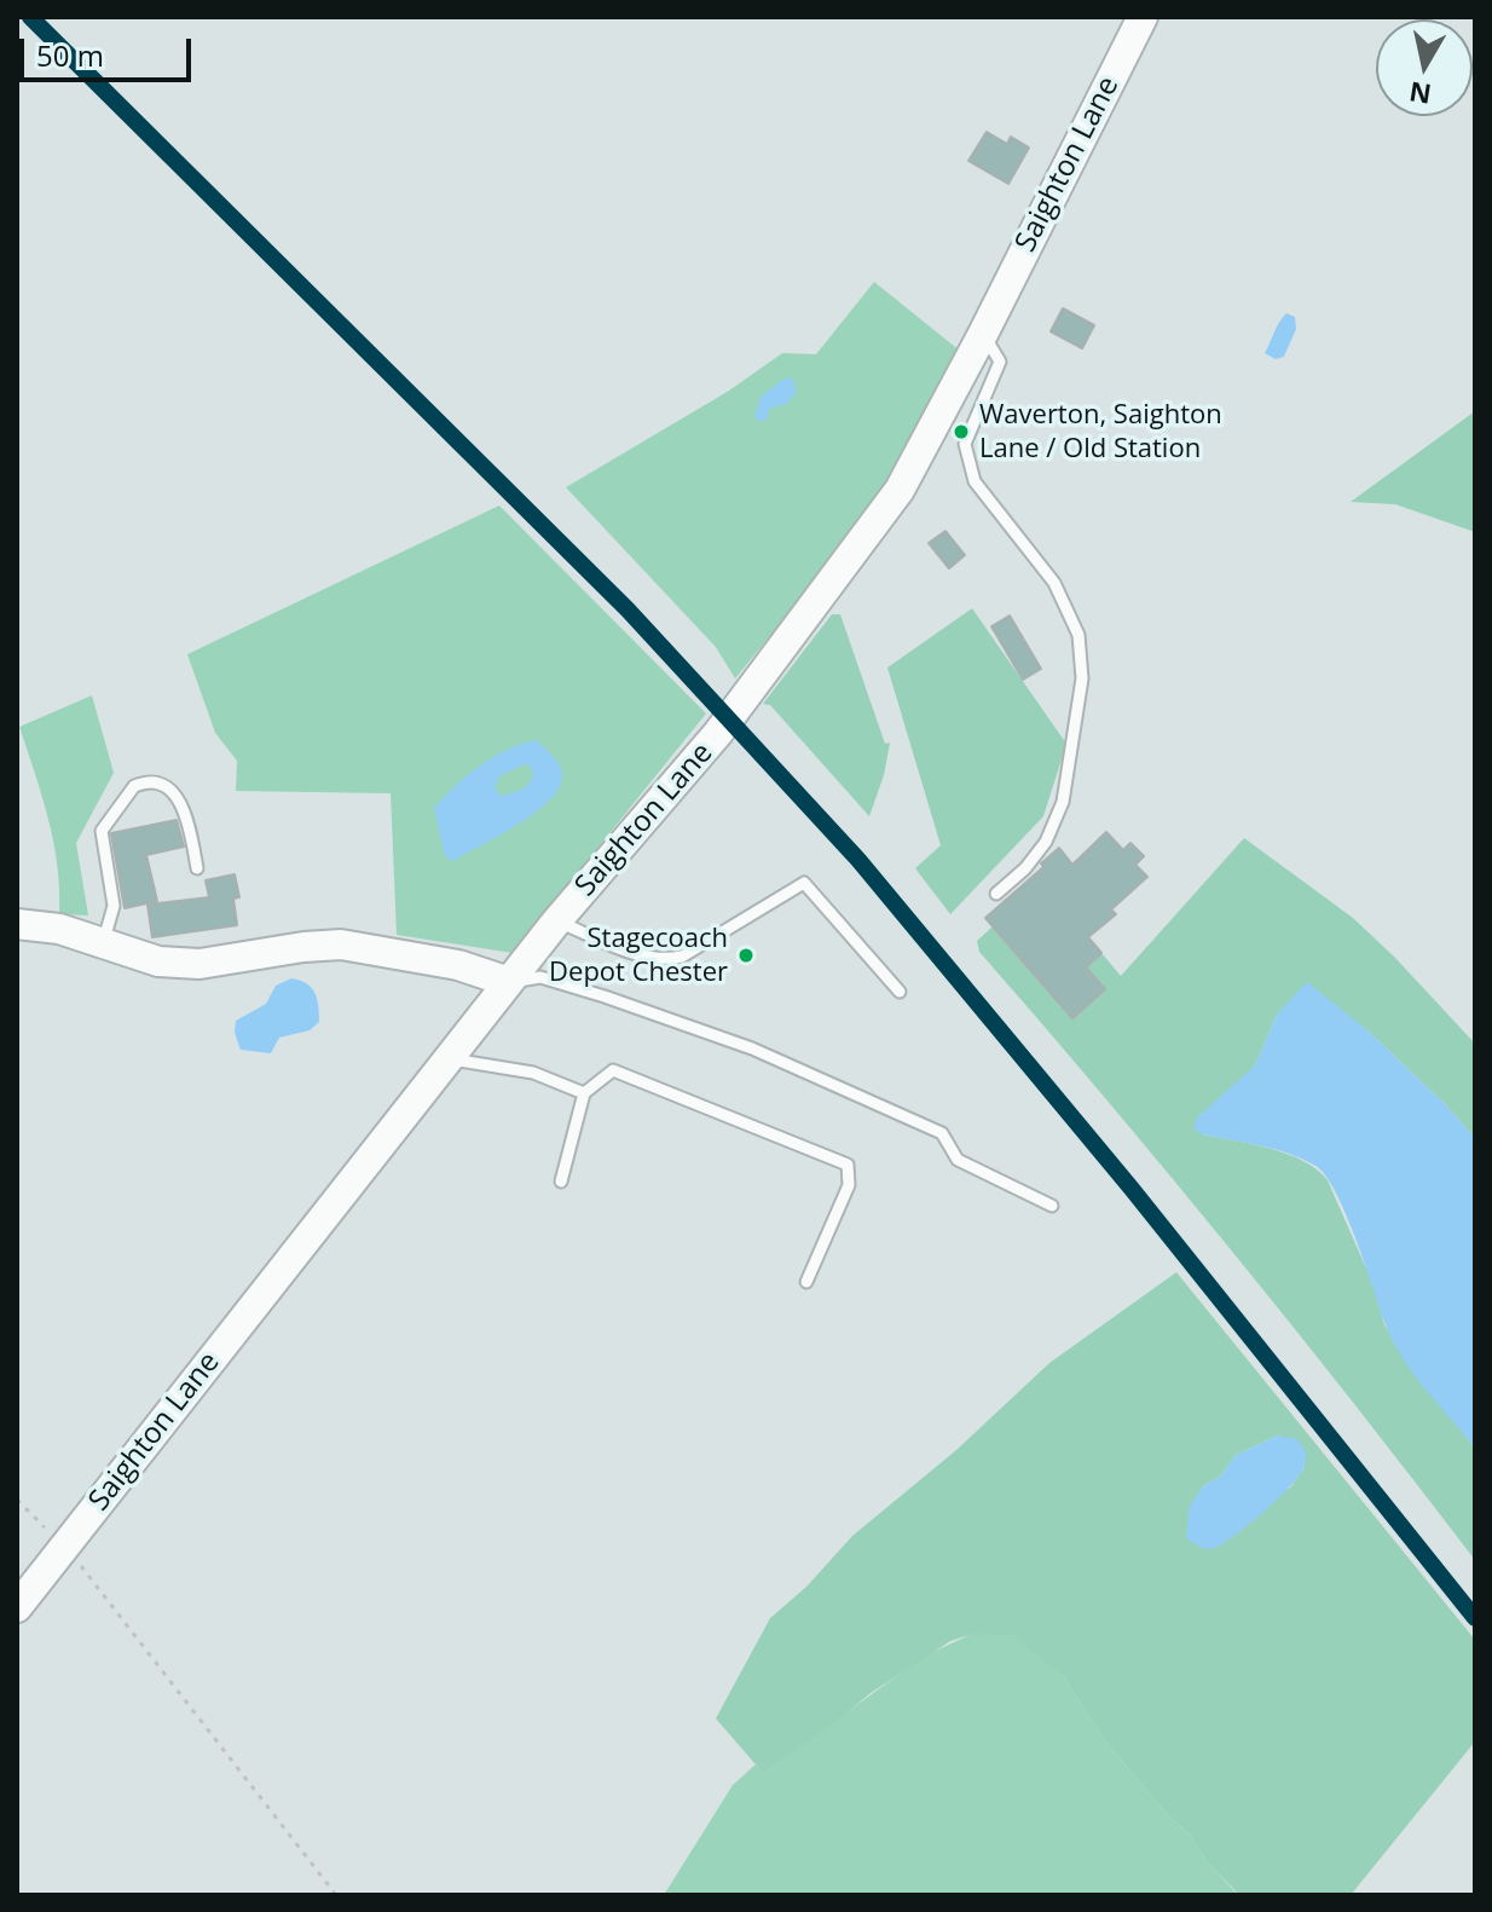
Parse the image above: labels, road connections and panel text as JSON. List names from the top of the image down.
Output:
{
  "streets": {
    "street": ["Saighton Lane"]
  },
  "places": ["Waverton, Saighton Lane / Old Station", "Stagecoach Depot Chester"],
  "scale_bar": "50 m",
  "north": "bottom"
}
